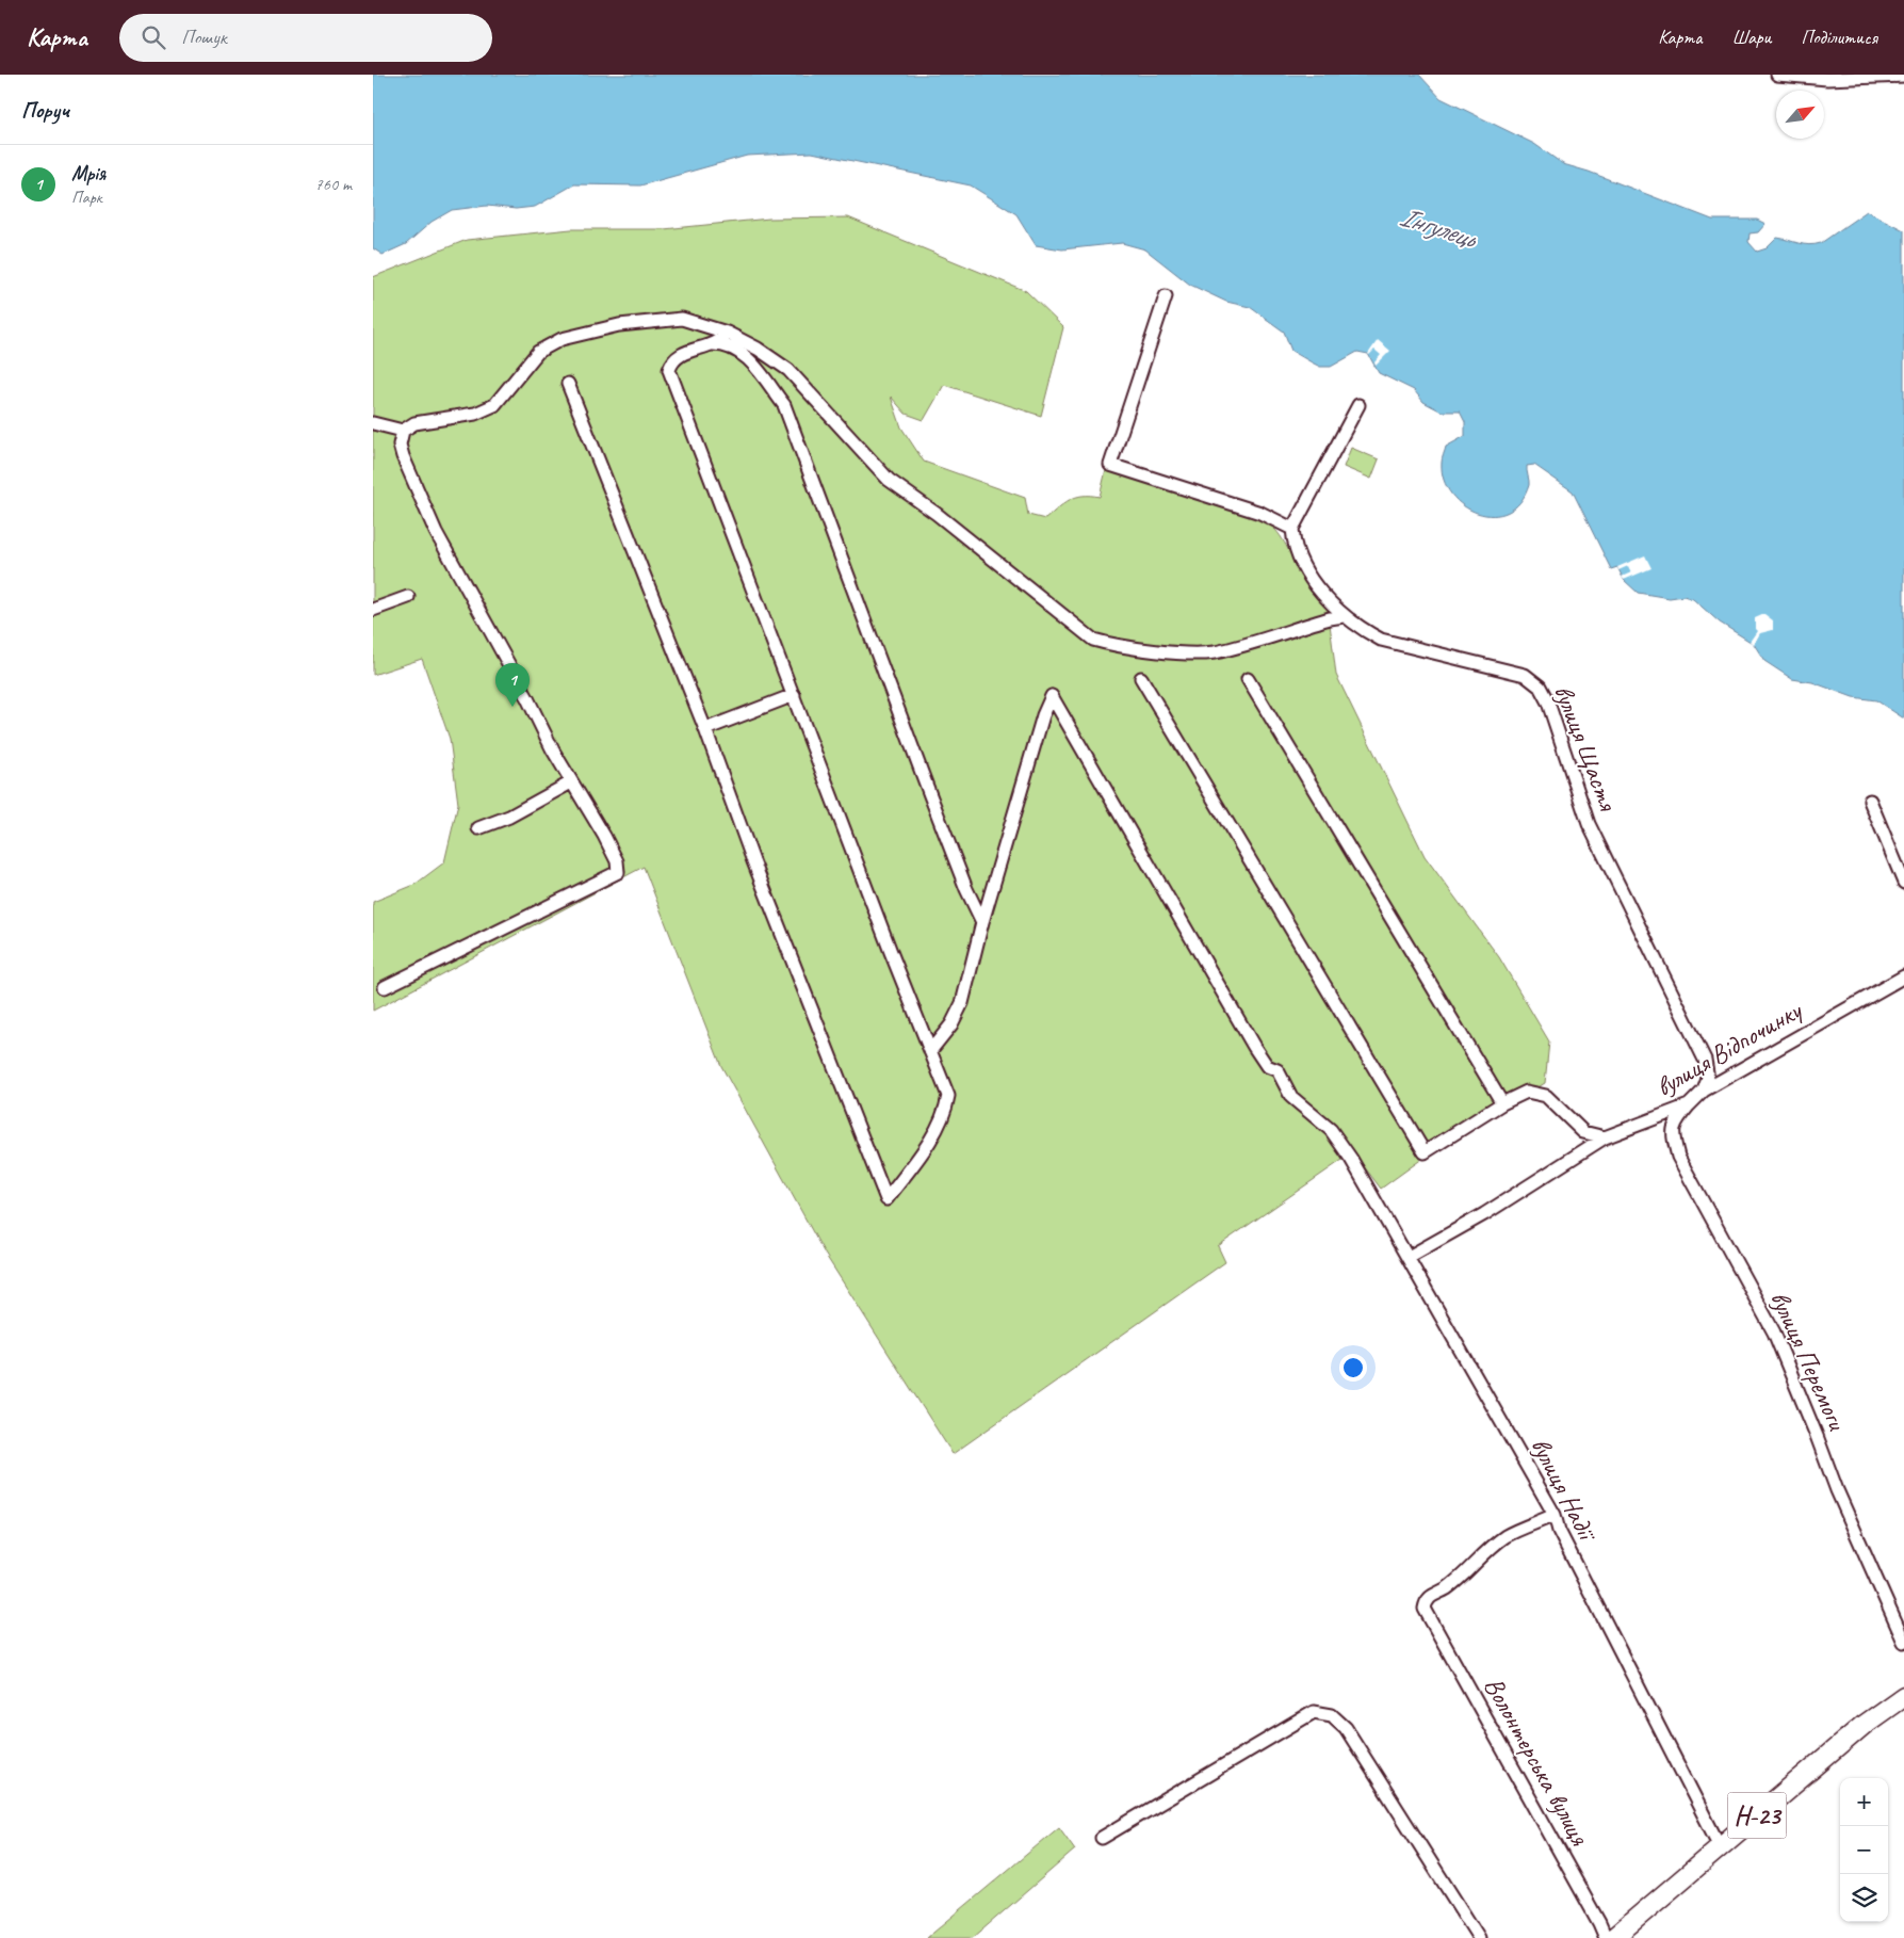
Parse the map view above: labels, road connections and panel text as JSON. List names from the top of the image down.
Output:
{
  "streets": {
    "main road": ["Н-23"],
    "street": [
      "вулиця Щастя",
      "вулиця Відпочинку",
      "вулиця Перемоги",
      "вулиця Надії",
      "Волонтерська вулиця"
    ]
  },
  "crossings": [
    ["вулиця Щастя", "вулиця Відпочинку"],
    ["вулиця Відпочинку", "вулиця Перемоги"],
    ["вулиця Відпочинку", "вулиця Надії"],
    ["вулиця Надії", "Волонтерська вулиця"],
    ["вулиця Надії", "Н-23"]
  ],
  "water": ["Інгулець"],
  "north": "top right",
  "page": {
    "header": "Карта",
    "search": "Пошук",
    "nav": ["Карта", "Шари", "Поділитися"],
    "heading": "Поруч",
    "list": [
      {
        "mark": "1",
        "name": "Мрія",
        "note": "Парк",
        "value": "760 m"
      }
    ],
    "pins": "1",
    "map_buttons": ["+", "−"]
  }
}
